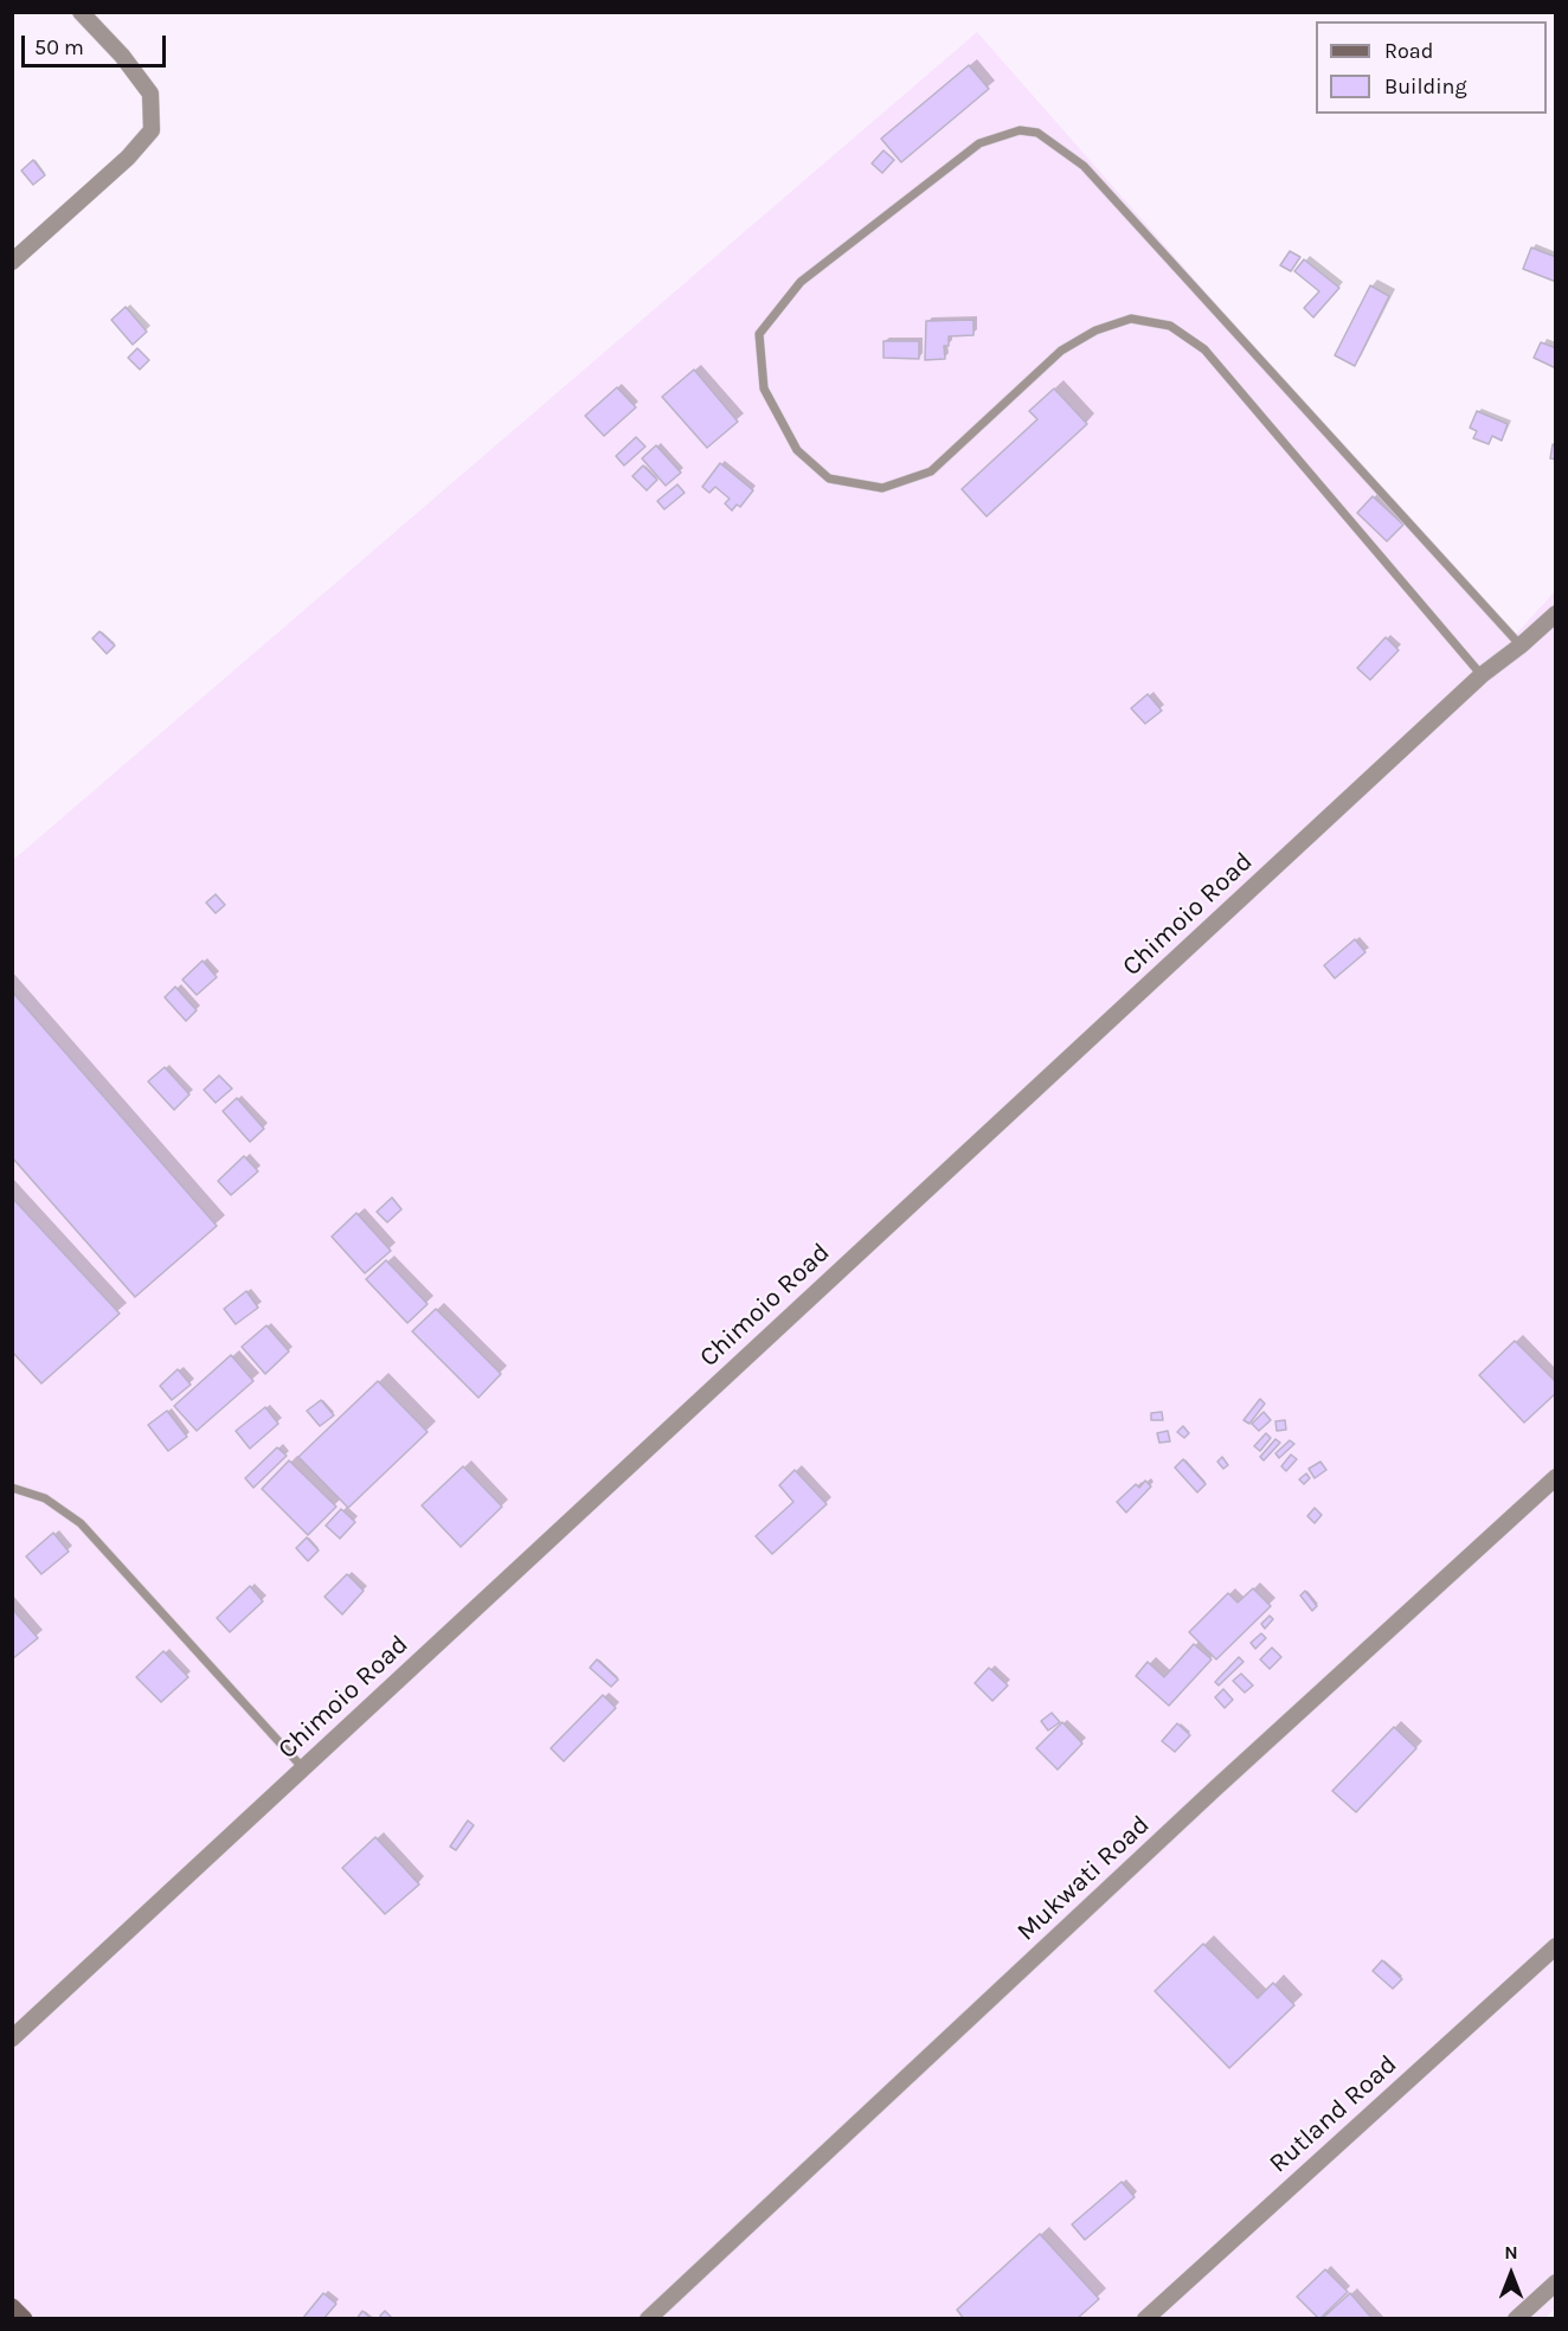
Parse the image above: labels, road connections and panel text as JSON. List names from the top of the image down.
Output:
{
  "streets": {
    "street": ["Chimoio Road", "Mukwati Road", "Rutland Road"]
  },
  "legend": ["Road", "Building"],
  "scale_bar": "50 m",
  "north": "top"
}
